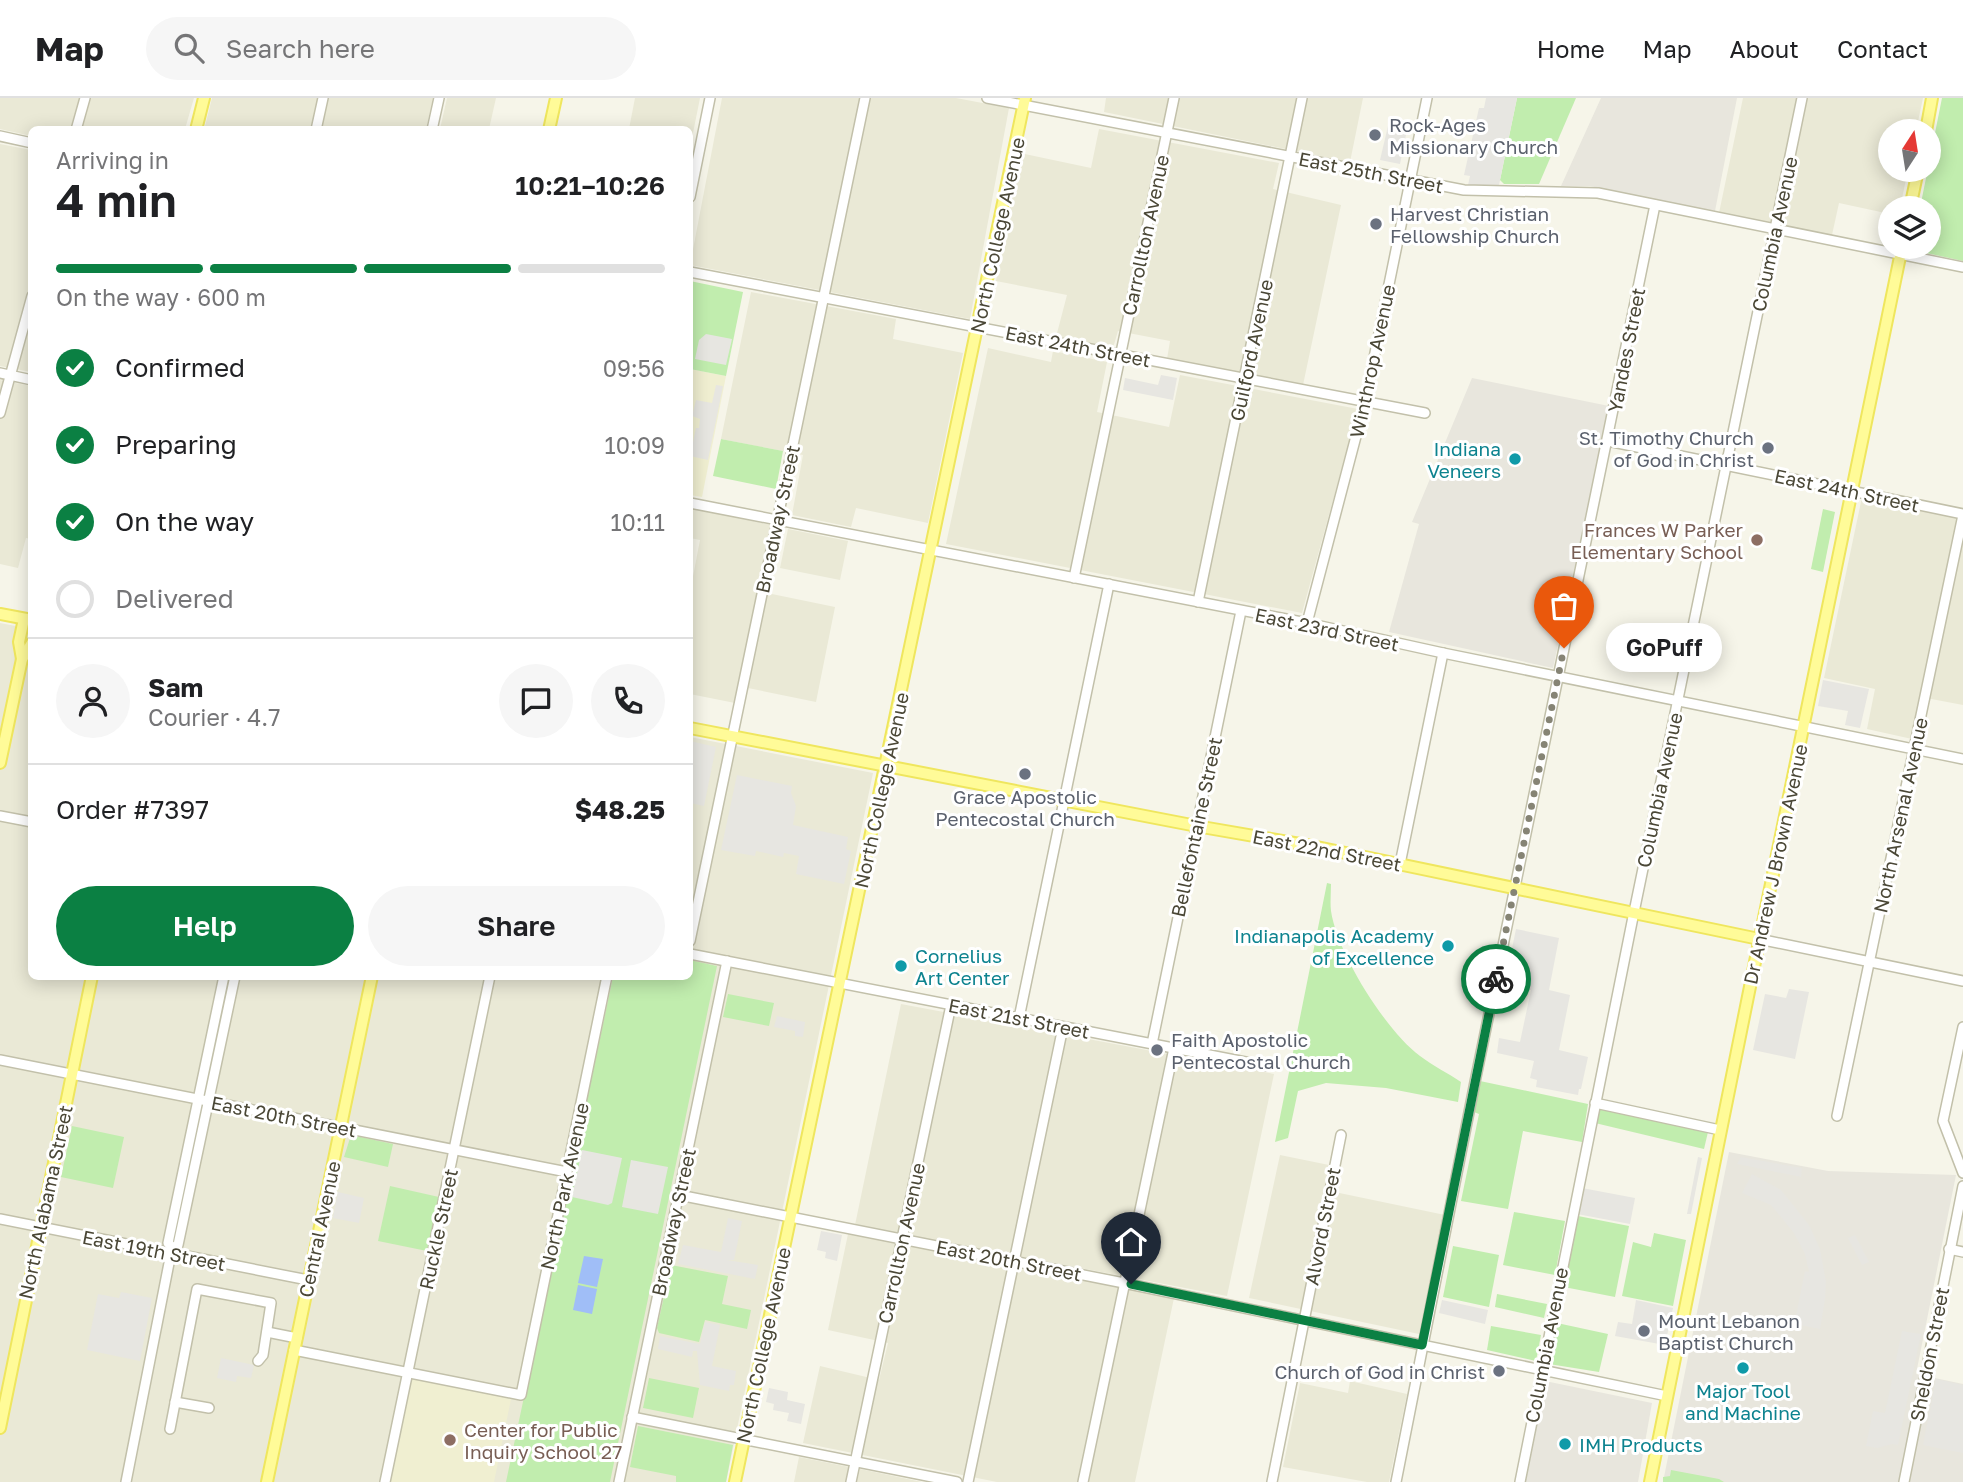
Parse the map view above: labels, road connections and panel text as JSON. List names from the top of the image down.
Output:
{
  "streets": {
    "main road": [
      "North College Avenue",
      "East 22nd Street",
      "Dr Andrew J Brown Avenue",
      "North Alabama Street",
      "Central Avenue"
    ],
    "street": [
      "East 25th Street",
      "Columbia Avenue",
      "Carrollton Avenue",
      "East 24th Street",
      "Guilford Avenue",
      "Yandes Street",
      "Winthrop Avenue",
      "Broadway Street",
      "East 23rd Street",
      "North Arsenal Avenue",
      "Bellefontaine Street",
      "East 21st Street",
      "East 20th Street",
      "North Park Avenue",
      "Alvord Street",
      "Ruckle Street",
      "East 19th Street",
      "Sheldon Street"
    ]
  },
  "crossings": [
    ["East 25th Street", "Columbia Avenue"],
    ["East 25th Street", "North College Avenue"],
    ["East 25th Street", "Carrollton Avenue"],
    ["East 25th Street", "Guilford Avenue"],
    ["East 25th Street", "Yandes Street"],
    ["East 25th Street", "Winthrop Avenue"],
    ["Columbia Avenue", "East 24th Street"],
    ["Columbia Avenue", "East 23rd Street"],
    ["Columbia Avenue", "East 22nd Street"],
    ["Columbia Avenue", "East 20th Street"],
    ["North College Avenue", "East 24th Street"],
    ["North College Avenue", "East 23rd Street"],
    ["North College Avenue", "East 22nd Street"],
    ["North College Avenue", "East 21st Street"],
    ["North College Avenue", "East 20th Street"],
    ["Carrollton Avenue", "East 24th Street"],
    ["Carrollton Avenue", "East 23rd Street"],
    ["Carrollton Avenue", "East 21st Street"],
    ["Carrollton Avenue", "East 20th Street"],
    ["East 24th Street", "Guilford Avenue"],
    ["East 24th Street", "Yandes Street"],
    ["East 24th Street", "Winthrop Avenue"],
    ["East 24th Street", "Broadway Street"],
    ["East 24th Street", "North Arsenal Avenue"],
    ["East 24th Street", "Dr Andrew J Brown Avenue"],
    ["Guilford Avenue", "East 23rd Street"],
    ["Yandes Street", "East 23rd Street"],
    ["Yandes Street", "East 22nd Street"],
    ["Yandes Street", "East 20th Street"],
    ["Winthrop Avenue", "East 23rd Street"],
    ["Broadway Street", "East 23rd Street"],
    ["Broadway Street", "East 22nd Street"],
    ["Broadway Street", "East 21st Street"],
    ["Broadway Street", "East 20th Street"],
    ["East 23rd Street", "North Arsenal Avenue"],
    ["East 23rd Street", "Bellefontaine Street"],
    ["East 23rd Street", "Dr Andrew J Brown Avenue"],
    ["North Arsenal Avenue", "East 22nd Street"],
    ["Bellefontaine Street", "East 22nd Street"],
    ["Bellefontaine Street", "East 21st Street"],
    ["East 22nd Street", "Dr Andrew J Brown Avenue"],
    ["Dr Andrew J Brown Avenue", "East 20th Street"],
    ["East 20th Street", "North Park Avenue"],
    ["East 20th Street", "North Alabama Street"],
    ["East 20th Street", "Alvord Street"],
    ["East 20th Street", "Central Avenue"],
    ["East 20th Street", "Ruckle Street"],
    ["North Park Avenue", "Ruckle Street"],
    ["North Alabama Street", "East 19th Street"],
    ["Central Avenue", "East 19th Street"]
  ],
  "places": [
    "Rock-Ages Missionary Church",
    "Harvest Christian Fellowship Church",
    "St. Timothy Church of God in Christ",
    "Indiana Veneers",
    "Frances W Parker Elementary School",
    "GoPuff",
    "Grace Apostolic Pentecostal Church",
    "Indianapolis Academy of Excellence",
    "Cornelius Art Center",
    "Faith Apostolic Pentecostal Church",
    "Mount Lebanon Baptist Church",
    "Major Tool and Machine",
    "Church of God in Christ",
    "Center for Public Inquiry School 27",
    "IMH Products"
  ],
  "north": "top",
  "page": {
    "header": "Map",
    "search": "Search here",
    "nav": [
      "Home",
      "Map",
      "About",
      "Contact"
    ],
    "heading": ["4 min", "Arriving in", "10:21–10:26"],
    "panel": [
      "Sam",
      "Courier · 4.7",
      "Order #7397",
      "$48.25"
    ],
    "bar": "On the way · 600 m",
    "list": [
      ["Confirmed", "09:56"],
      ["Preparing", "10:09"],
      ["On the way", "10:11"],
      "Delivered"
    ],
    "bubble": "GoPuff",
    "buttons": ["Help", "Share"]
  }
}
